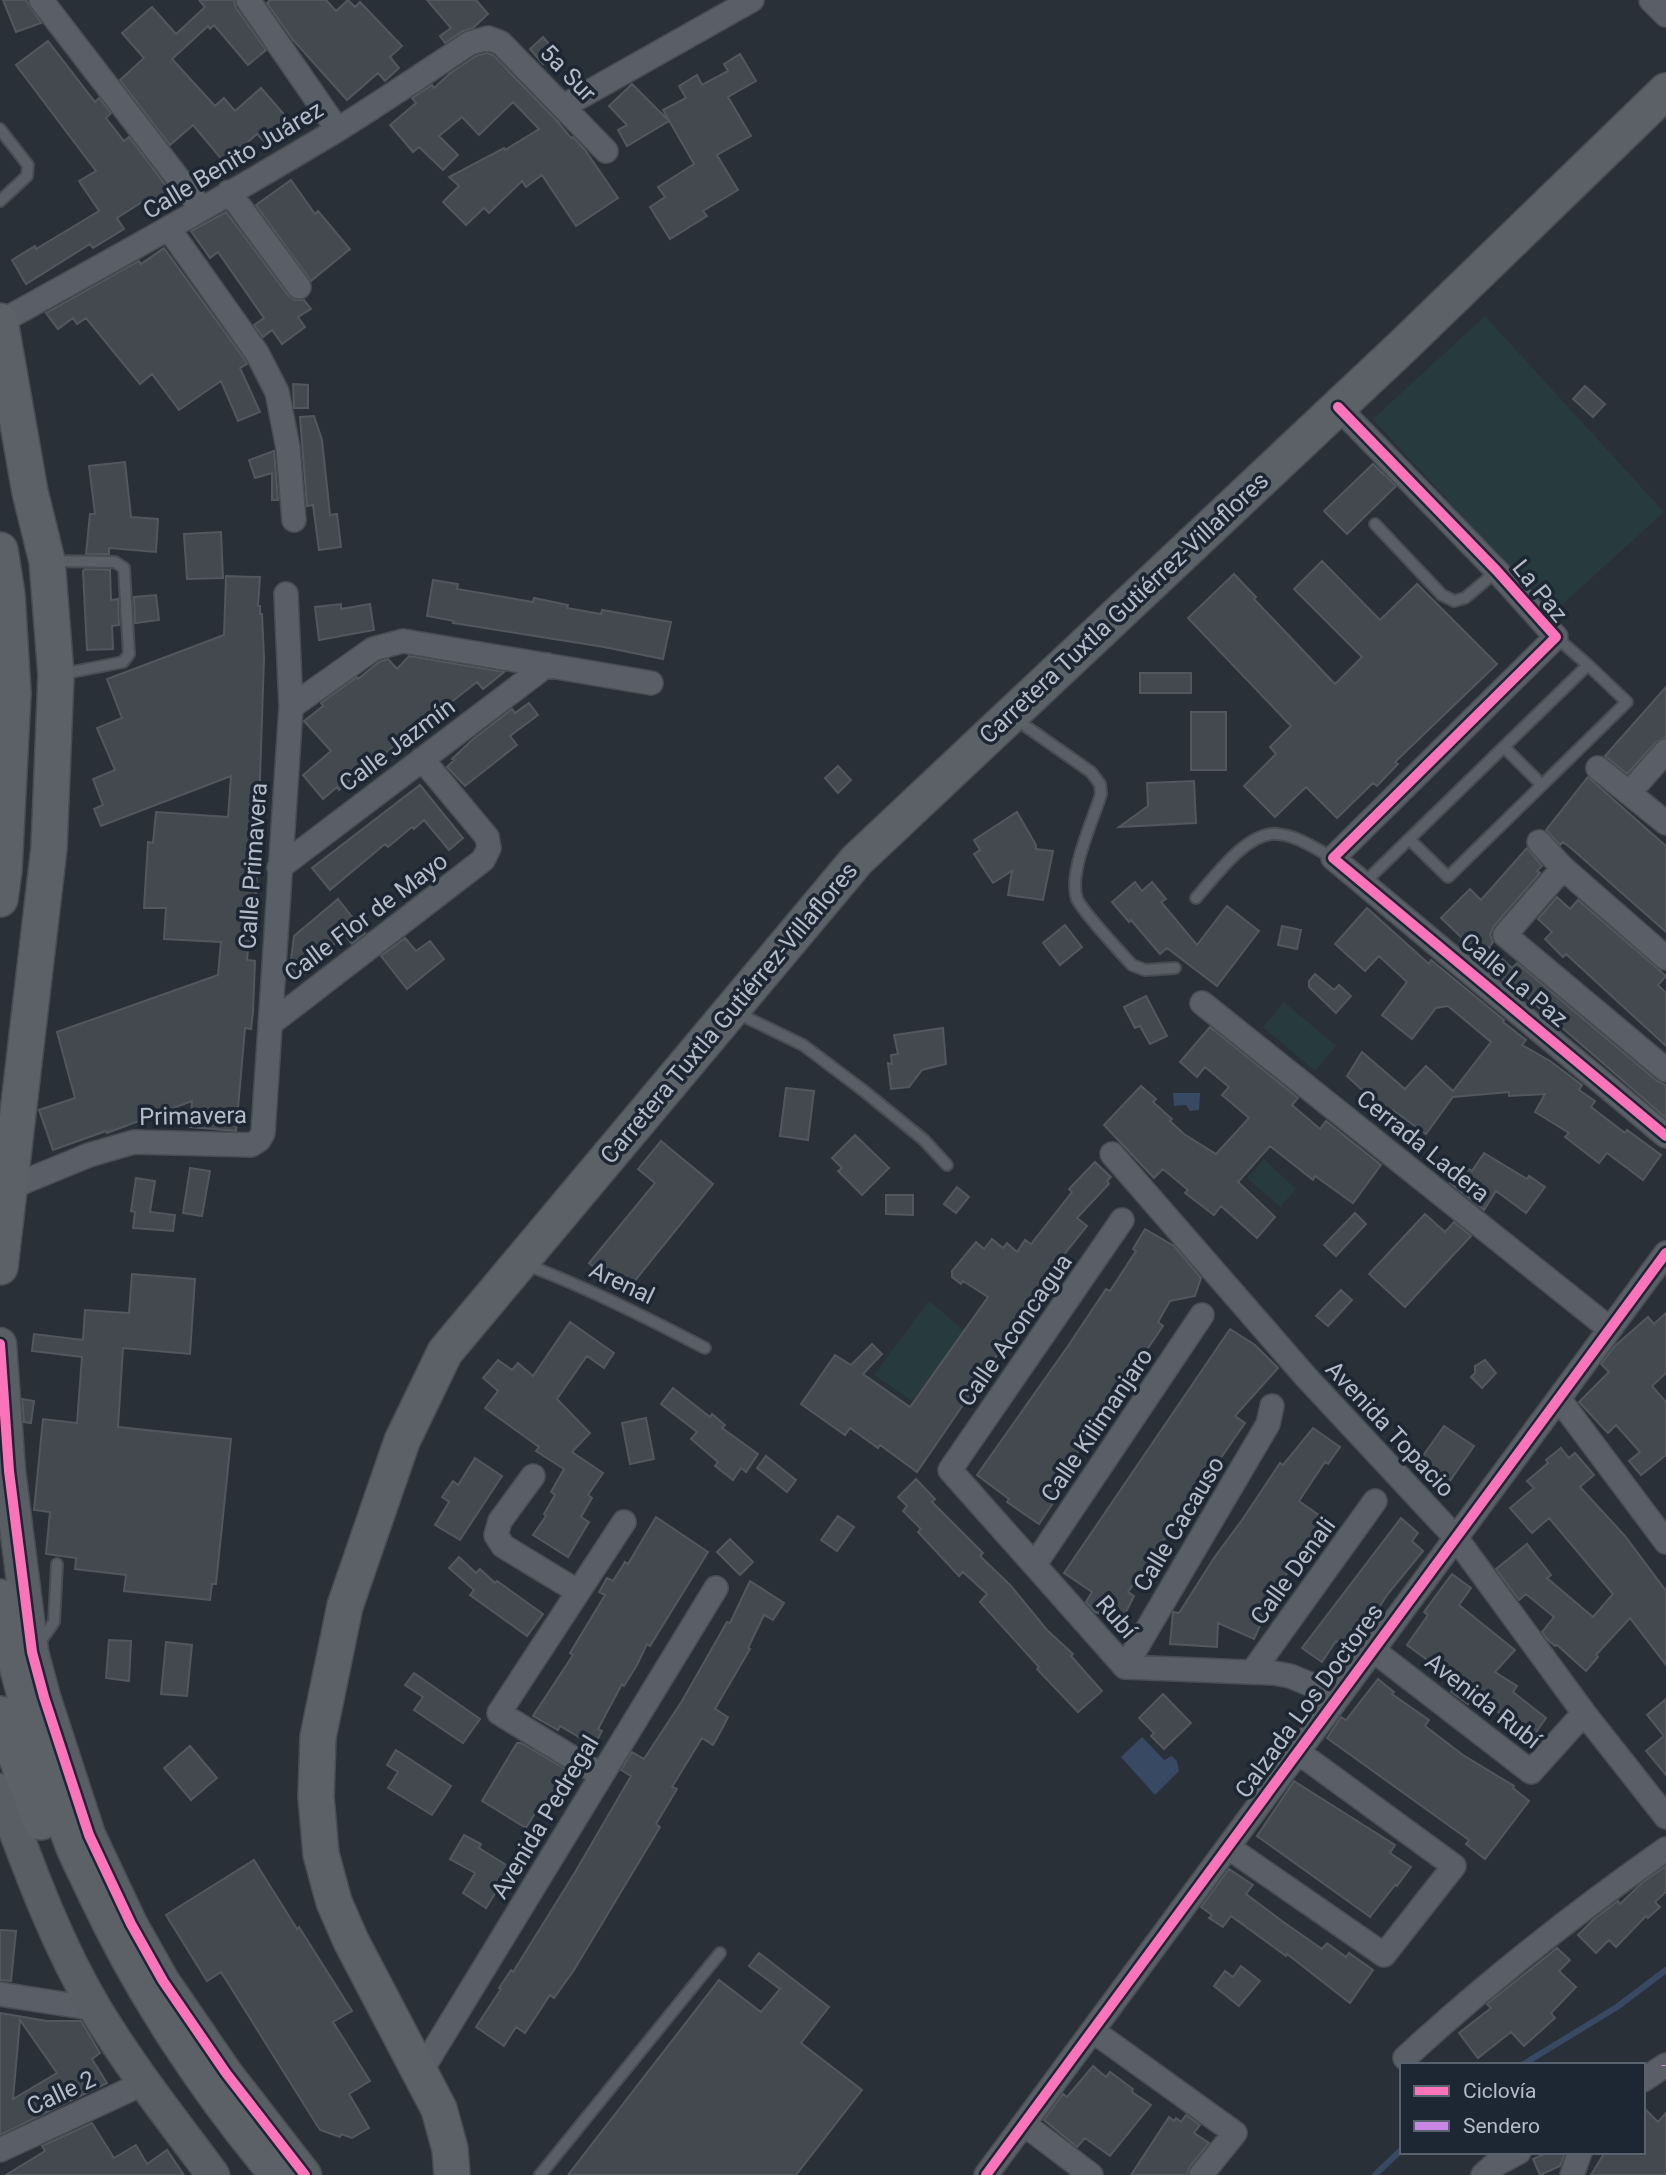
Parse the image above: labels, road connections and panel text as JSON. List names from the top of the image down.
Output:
{
  "streets": {
    "main road": ["Carretera Tuxtla Gutiérrez-Villaflores"],
    "street": [
      "5a Sur",
      "Calle Benito Juárez",
      "La Paz",
      "Calle Jazmín",
      "Calle Primavera",
      "Calle Flor de Mayo",
      "Calle La Paz",
      "Primavera",
      "Cerrada Ladera",
      "Calle Aconcagua",
      "Calle Kilimanjaro",
      "Avenida Topacio",
      "Calle Cacauso",
      "Calle Denali",
      "Rubí",
      "Calzada Los Doctores",
      "Avenida Rubí",
      "Avenida Pedregal",
      "Calle 2"
    ],
    "lane": ["Arenal"]
  },
  "crossings": [
    ["5a Sur", "Calle Benito Juárez"],
    ["La Paz", "Carretera Tuxtla Gutiérrez-Villaflores"],
    ["La Paz", "Calle La Paz"],
    ["Carretera Tuxtla Gutiérrez-Villaflores", "Arenal"],
    ["Carretera Tuxtla Gutiérrez-Villaflores", "Avenida Pedregal"],
    ["Calle Jazmín", "Calle Primavera"],
    ["Calle Jazmín", "Calle Flor de Mayo"],
    ["Calle Primavera", "Calle Flor de Mayo"],
    ["Calle Primavera", "Primavera"],
    ["Cerrada Ladera", "Calzada Los Doctores"],
    ["Calle Aconcagua", "Rubí"],
    ["Calle Kilimanjaro", "Rubí"],
    ["Avenida Topacio", "Calzada Los Doctores"],
    ["Avenida Topacio", "Avenida Rubí"],
    ["Calle Cacauso", "Rubí"],
    ["Calle Denali", "Rubí"],
    ["Rubí", "Calzada Los Doctores"],
    ["Calzada Los Doctores", "Avenida Rubí"]
  ],
  "legend": ["Ciclovía", "Sendero"]
}
